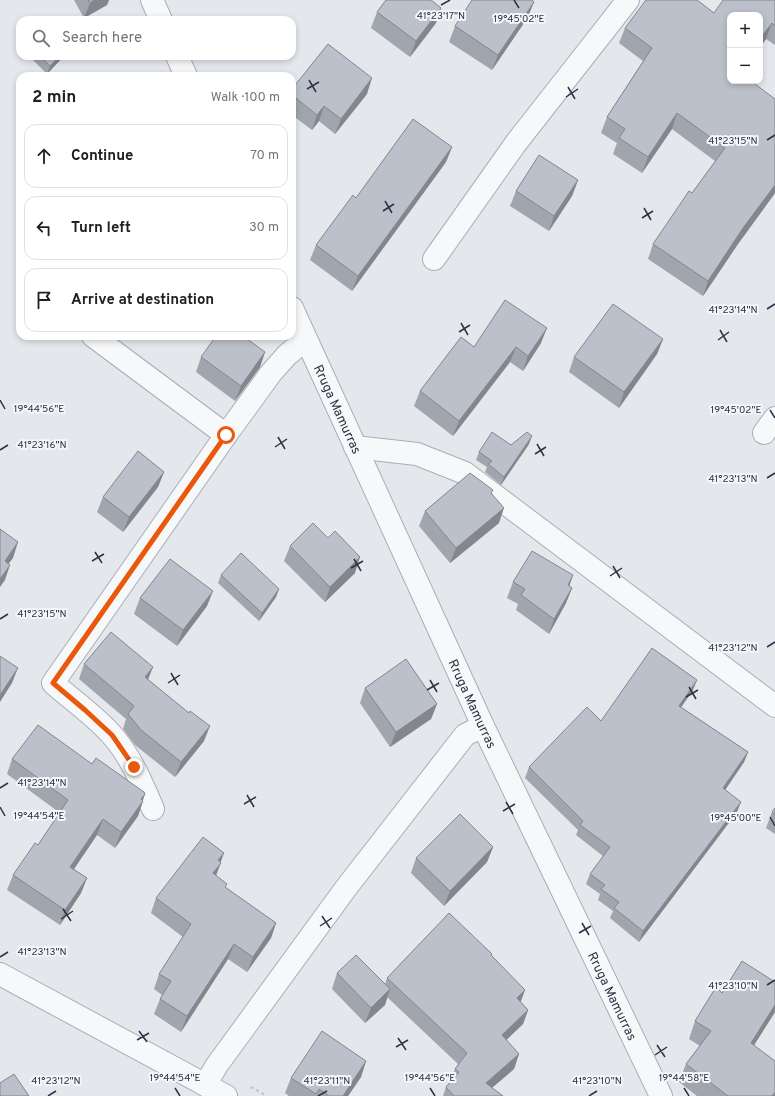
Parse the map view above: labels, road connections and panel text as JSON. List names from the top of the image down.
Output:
{
  "streets": {
    "street": ["Rruga Mamurras"]
  },
  "page": {
    "map_buttons": ["+", "−"],
    "search": "Search here",
    "heading": ["2 min", "Walk · 100 m"],
    "list": [
      ["Continue", "70 m"],
      ["Turn left", "30 m"],
      "Arrive at destination"
    ]
  },
  "coordinates": [
    "41°23'17\"N",
    "19°45'02\"E",
    "41°23'15\"N",
    "41°23'14\"N",
    "19°44'56\"E",
    "41°23'16\"N",
    "41°23'13\"N",
    "41°23'12\"N",
    "19°44'54\"E",
    "19°45'00\"E",
    "41°23'10\"N",
    "19°44'58\"E",
    "41°23'11\"N"
  ]
}
